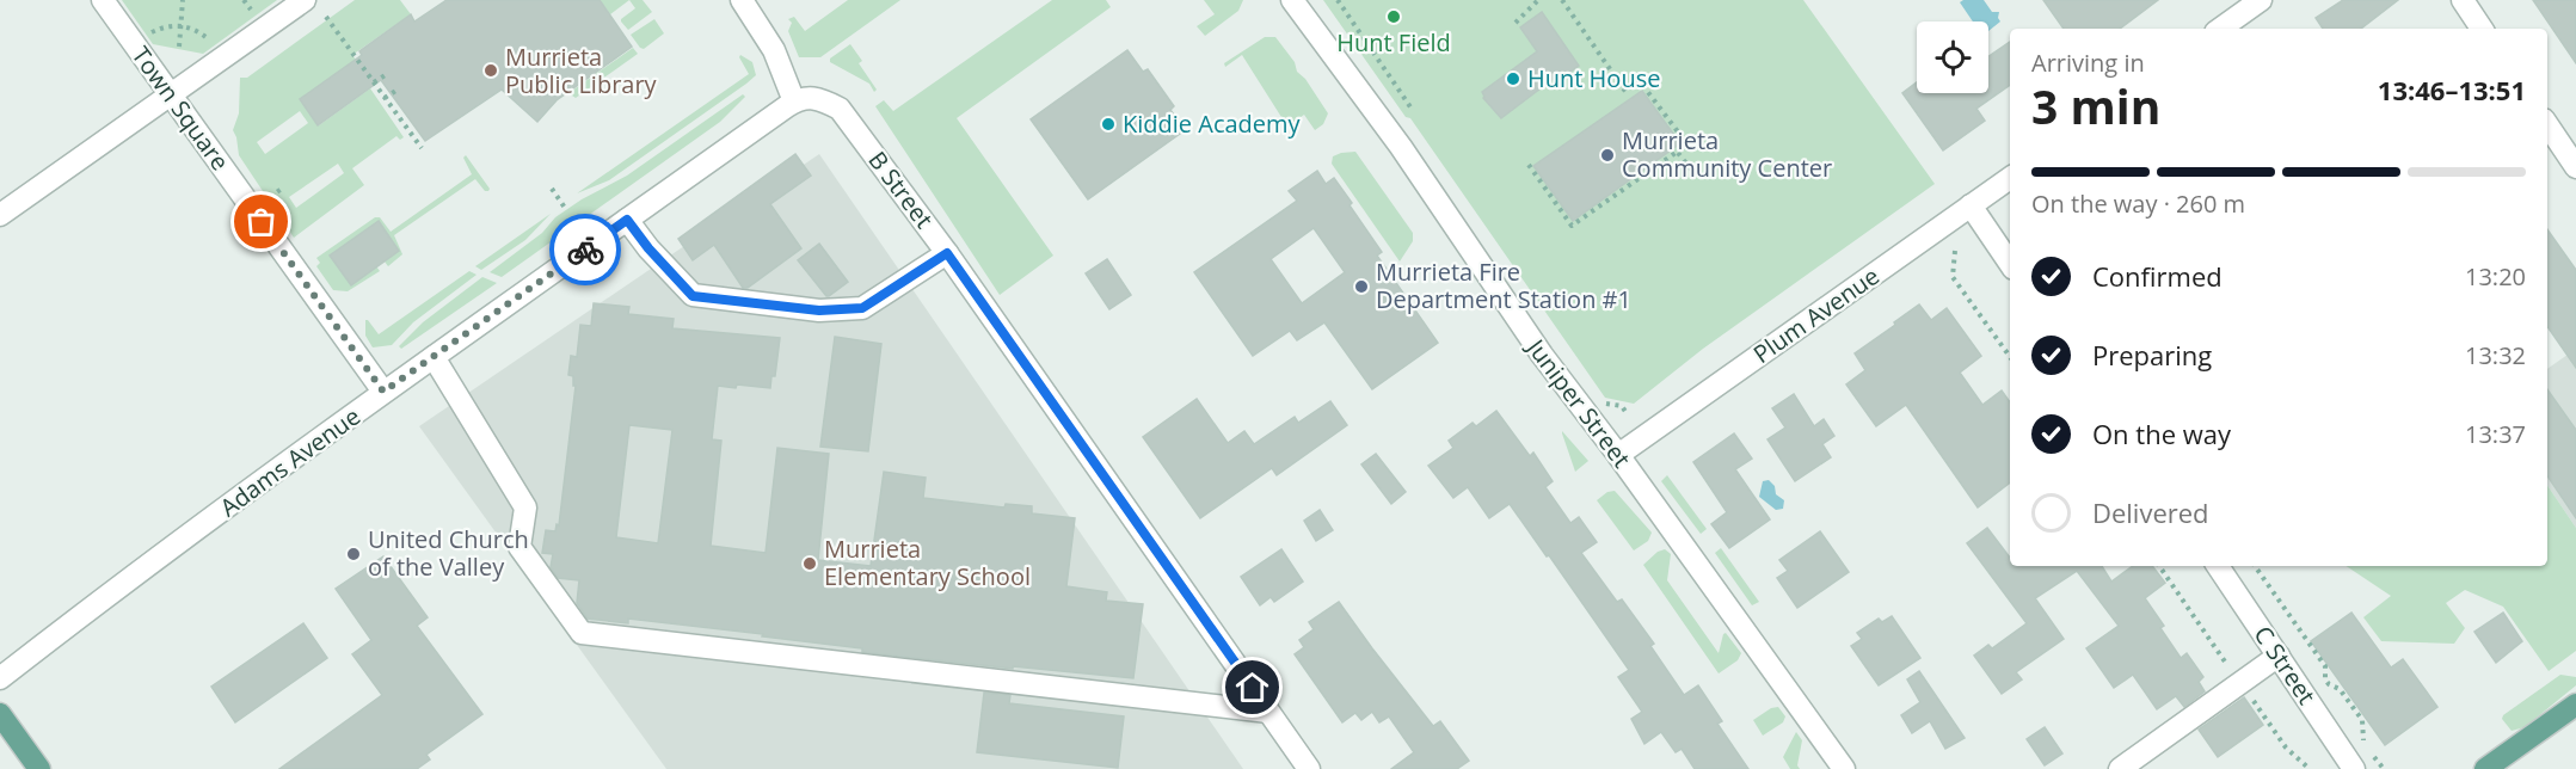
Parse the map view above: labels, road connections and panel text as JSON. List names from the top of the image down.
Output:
{
  "streets": {
    "street": [
      "Town Square",
      "B Street",
      "Plum Avenue",
      "Juniper Street",
      "Adams Avenue",
      "C Street"
    ]
  },
  "crossings": [
    ["Town Square", "Adams Avenue"],
    ["B Street", "Adams Avenue"],
    ["Plum Avenue", "Juniper Street"]
  ],
  "places": [
    "Hunt Field",
    "Murrieta Public Library",
    "Hunt House",
    "Kiddie Academy",
    "Murrieta Community Center",
    "Murrieta Fire Department Station #1",
    "United Church of the Valley",
    "Murrieta Elementary School"
  ],
  "page": {
    "heading": ["3 min", "Arriving in", "13:46–13:51"],
    "bar": "On the way · 260 m",
    "list": [
      ["Confirmed", "13:20"],
      ["Preparing", "13:32"],
      ["On the way", "13:37"],
      "Delivered"
    ]
  }
}
